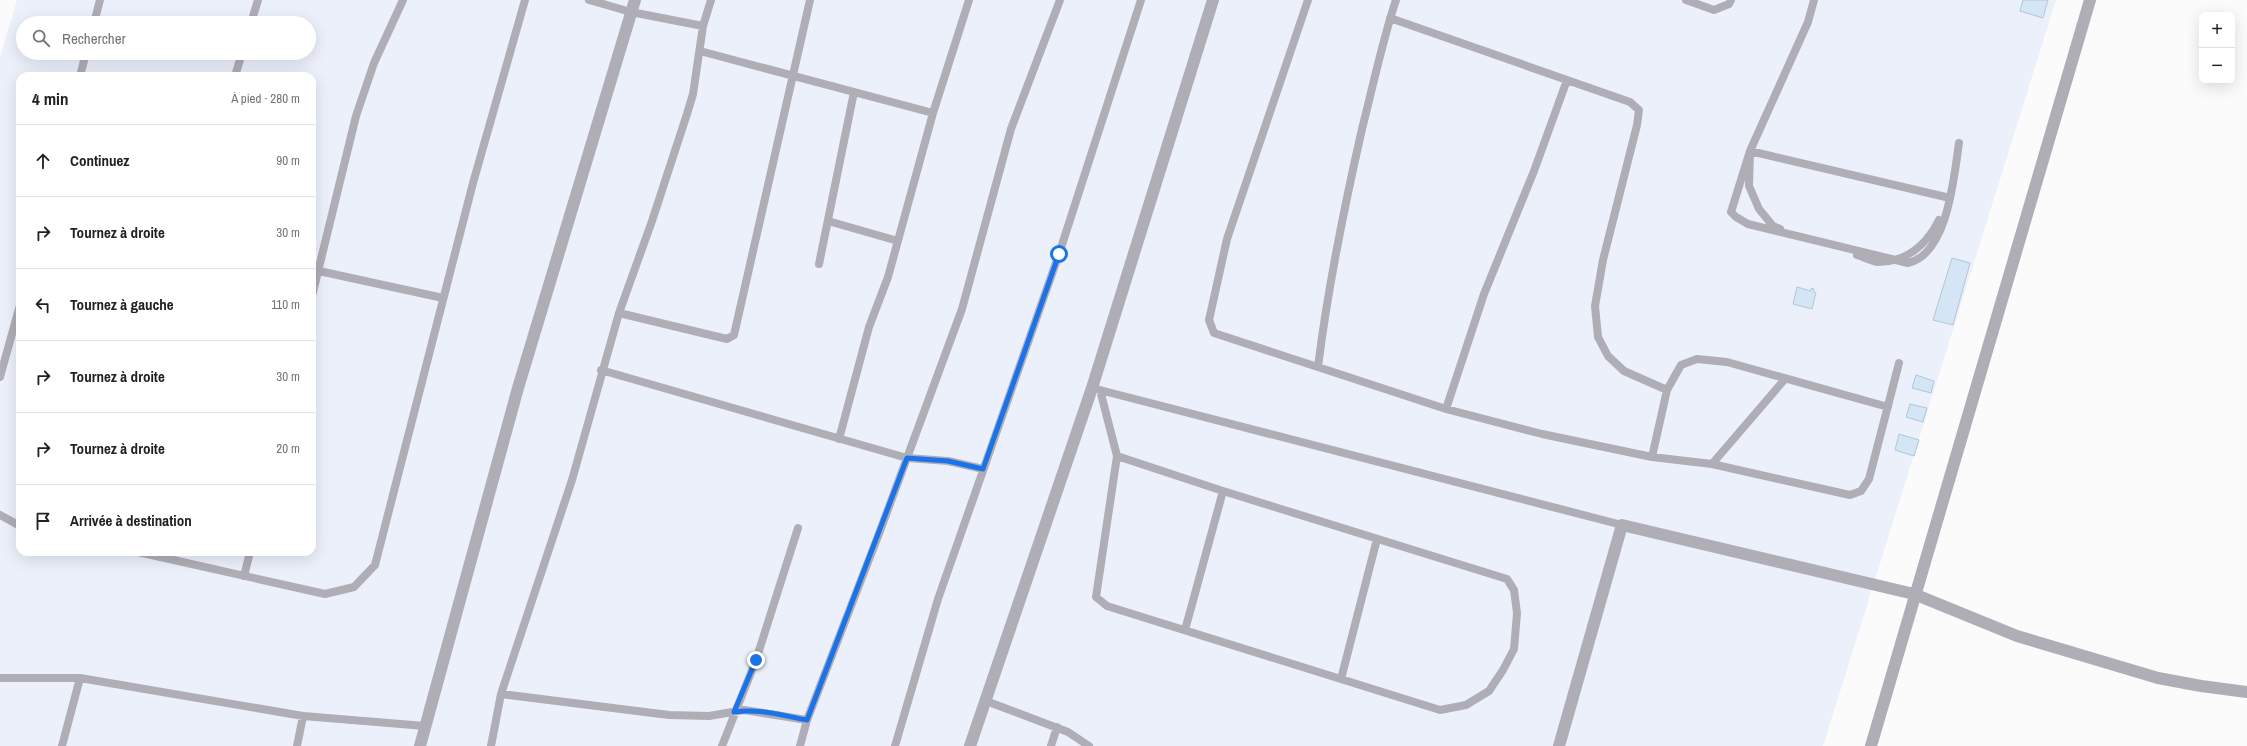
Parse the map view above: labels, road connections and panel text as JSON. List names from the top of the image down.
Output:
{
  "page": {
    "map_buttons": ["+", "−"],
    "search": "Rechercher",
    "heading": ["4 min", "À pied · 280 m"],
    "list": [
      ["Continuez", "90 m"],
      ["Tournez à droite", "30 m"],
      ["Tournez à gauche", "110 m"],
      ["Tournez à droite", "30 m"],
      ["Tournez à droite", "20 m"],
      "Arrivée à destination"
    ]
  }
}
